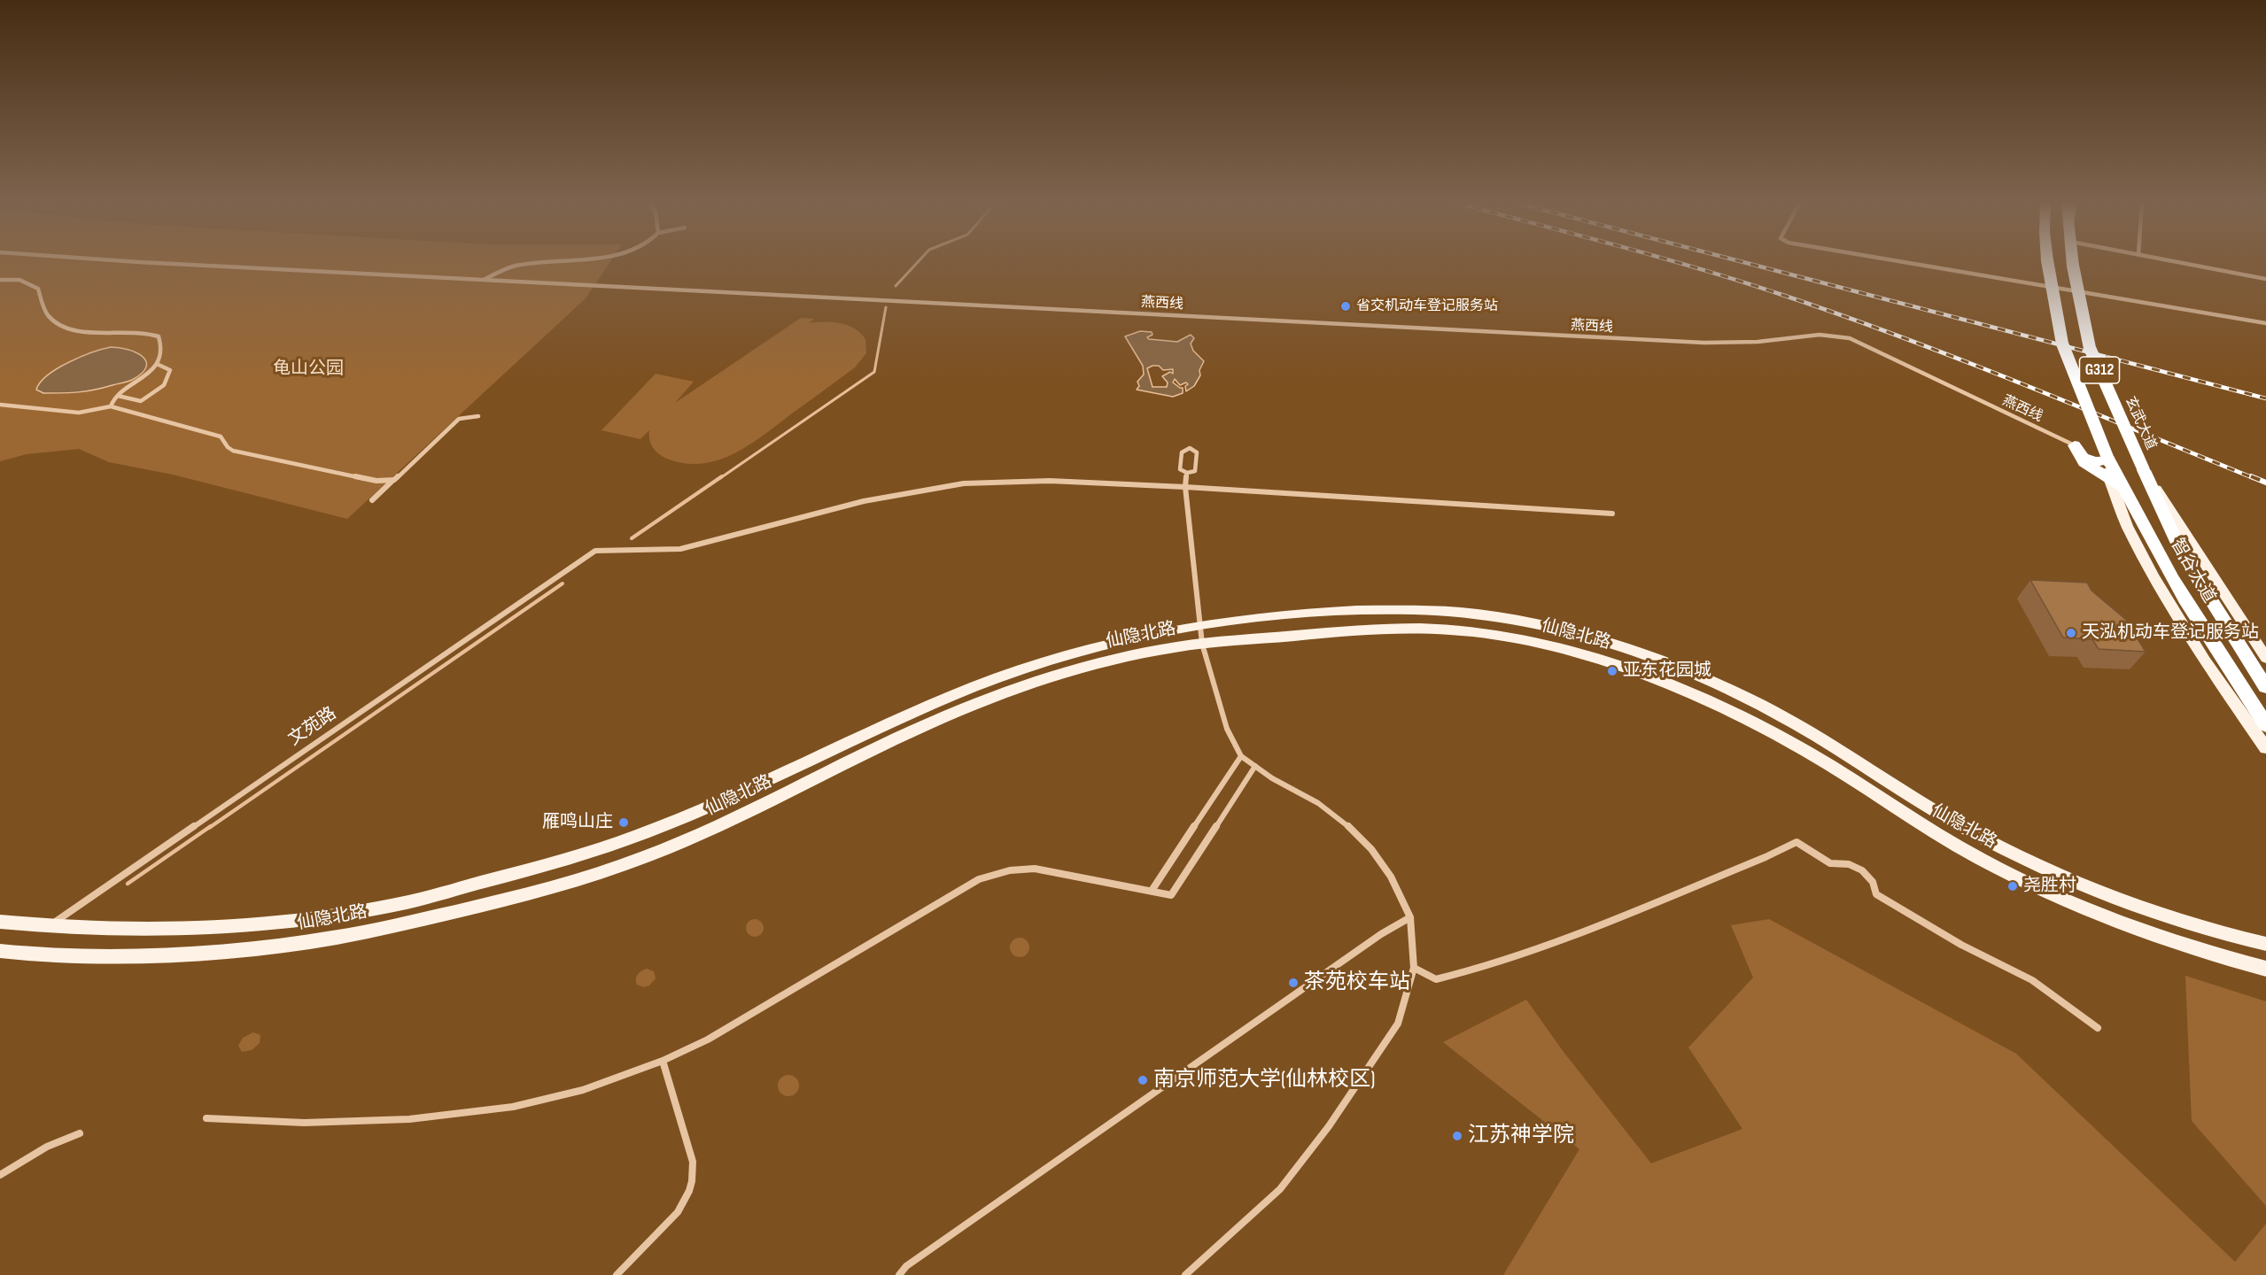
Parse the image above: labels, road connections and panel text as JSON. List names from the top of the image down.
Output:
{
  "streets": {
    "highway": ["G312", "玄武大道", "智谷大道"],
    "main road": ["仙隐北路"],
    "street": ["燕西线", "文苑路"]
  },
  "crossings": [
    ["G312", "智谷大道"],
    ["玄武大道", "智谷大道"],
    ["仙隐北路", "文苑路"]
  ],
  "parks": ["龟山公园"],
  "places": [
    "省交机动车登记服务站",
    "天泓机动车登记服务站",
    "亚东花园城",
    "雁鸣山庄",
    "尧胜村",
    "茶苑校车站",
    "南京师范大学(仙林校区)",
    "江苏神学院"
  ]
}
